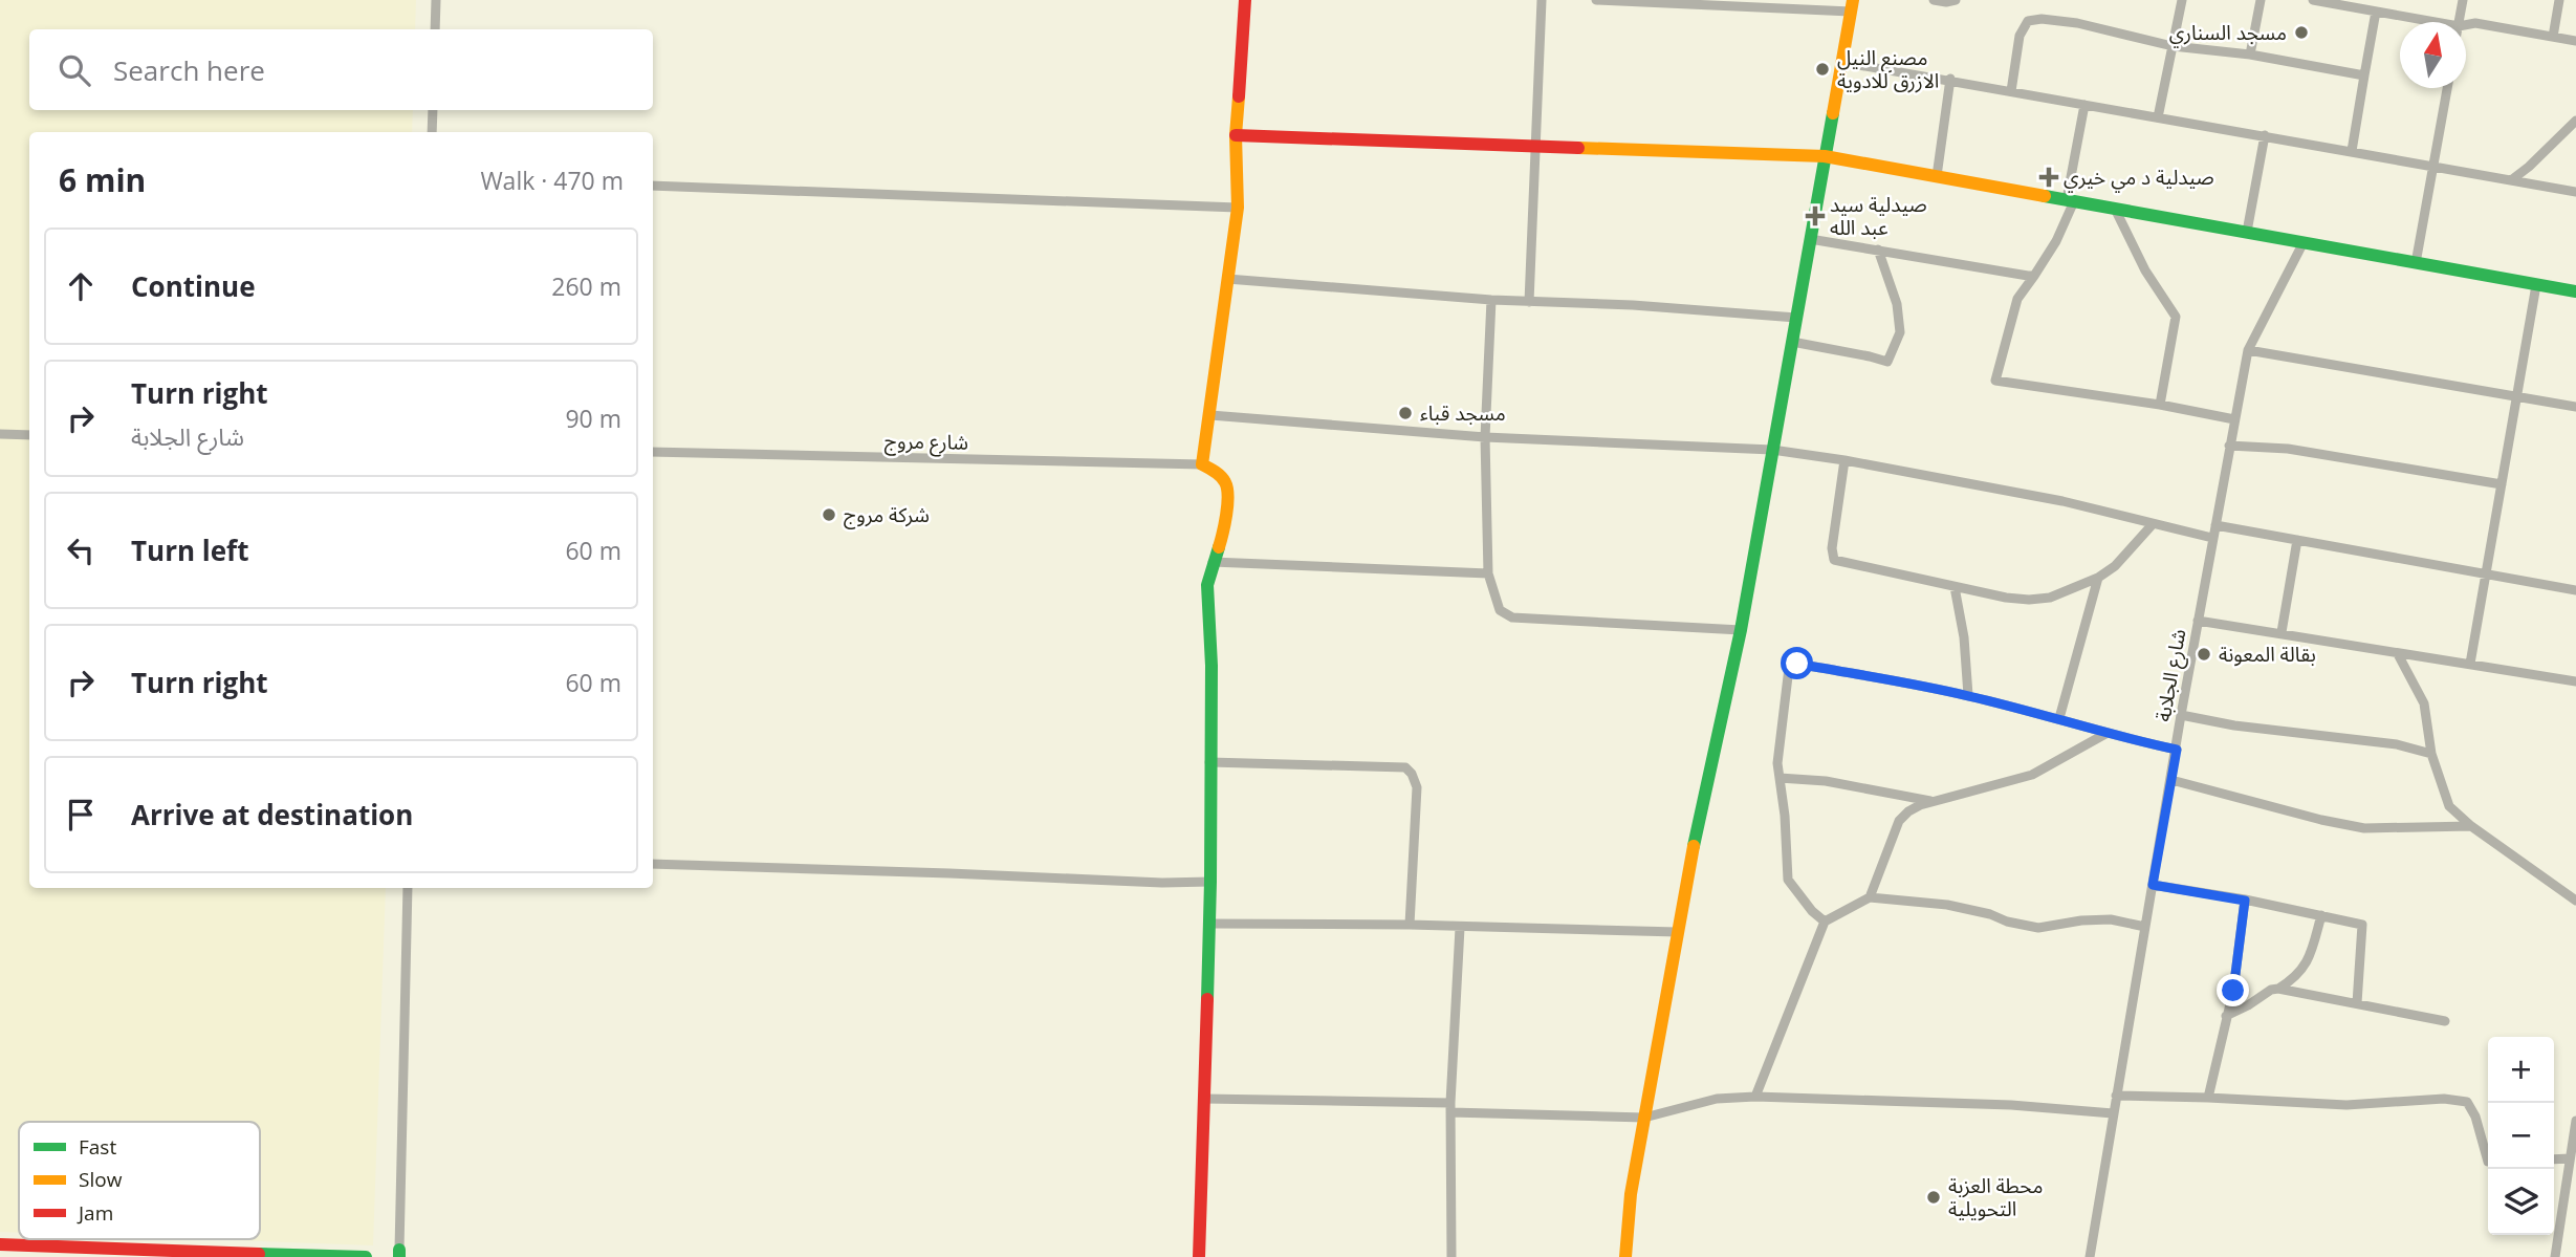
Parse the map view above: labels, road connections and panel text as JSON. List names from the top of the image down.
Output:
{
  "streets": {
    "street": ["شارع مروج", "شارع الجلابة"]
  },
  "places": {
    "other": [
      "مسجد السناري",
      "مصنع النيل الازرق للادوية",
      "مسجد قباء",
      "شركة مروج",
      "بقالة المعونة",
      "محطة العزبة التحويلية"
    ],
    "health": ["صيدلية د مي خيري", "صيدلية سيد عبد الله"]
  },
  "legend": ["Fast", "Slow", "Jam"],
  "north": "top",
  "page": {
    "search": "Search here",
    "heading": ["6 min", "Walk · 470 m"],
    "list": [
      ["Continue", "260 m"],
      ["Turn right", "شارع الجلابة", "90 m"],
      ["Turn left", "60 m"],
      ["Turn right", "60 m"],
      "Arrive at destination"
    ],
    "map_buttons": ["+", "−"]
  }
}
